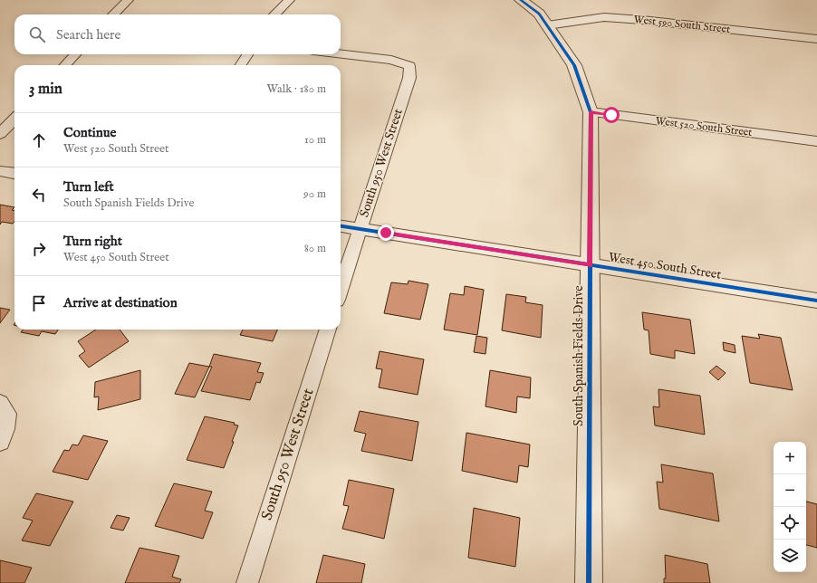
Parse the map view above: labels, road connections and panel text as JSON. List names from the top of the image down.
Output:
{
  "streets": {
    "street": [
      "West 590 South Street",
      "West 520 South Street",
      "South 950 West Street",
      "West 450 South Street",
      "South Spanish Fields Drive"
    ]
  },
  "crossings": [
    ["West 590 South Street", "South Spanish Fields Drive"],
    ["West 520 South Street", "South Spanish Fields Drive"],
    ["South 950 West Street", "West 450 South Street"],
    ["West 450 South Street", "South Spanish Fields Drive"]
  ],
  "page": {
    "search": "Search here",
    "heading": ["3 min", "Walk · 180 m"],
    "list": [
      ["Continue", "West 520 South Street", "10 m"],
      ["Turn left", "South Spanish Fields Drive", "90 m"],
      ["Turn right", "West 450 South Street", "80 m"],
      "Arrive at destination"
    ],
    "map_buttons": ["+", "−"]
  }
}
